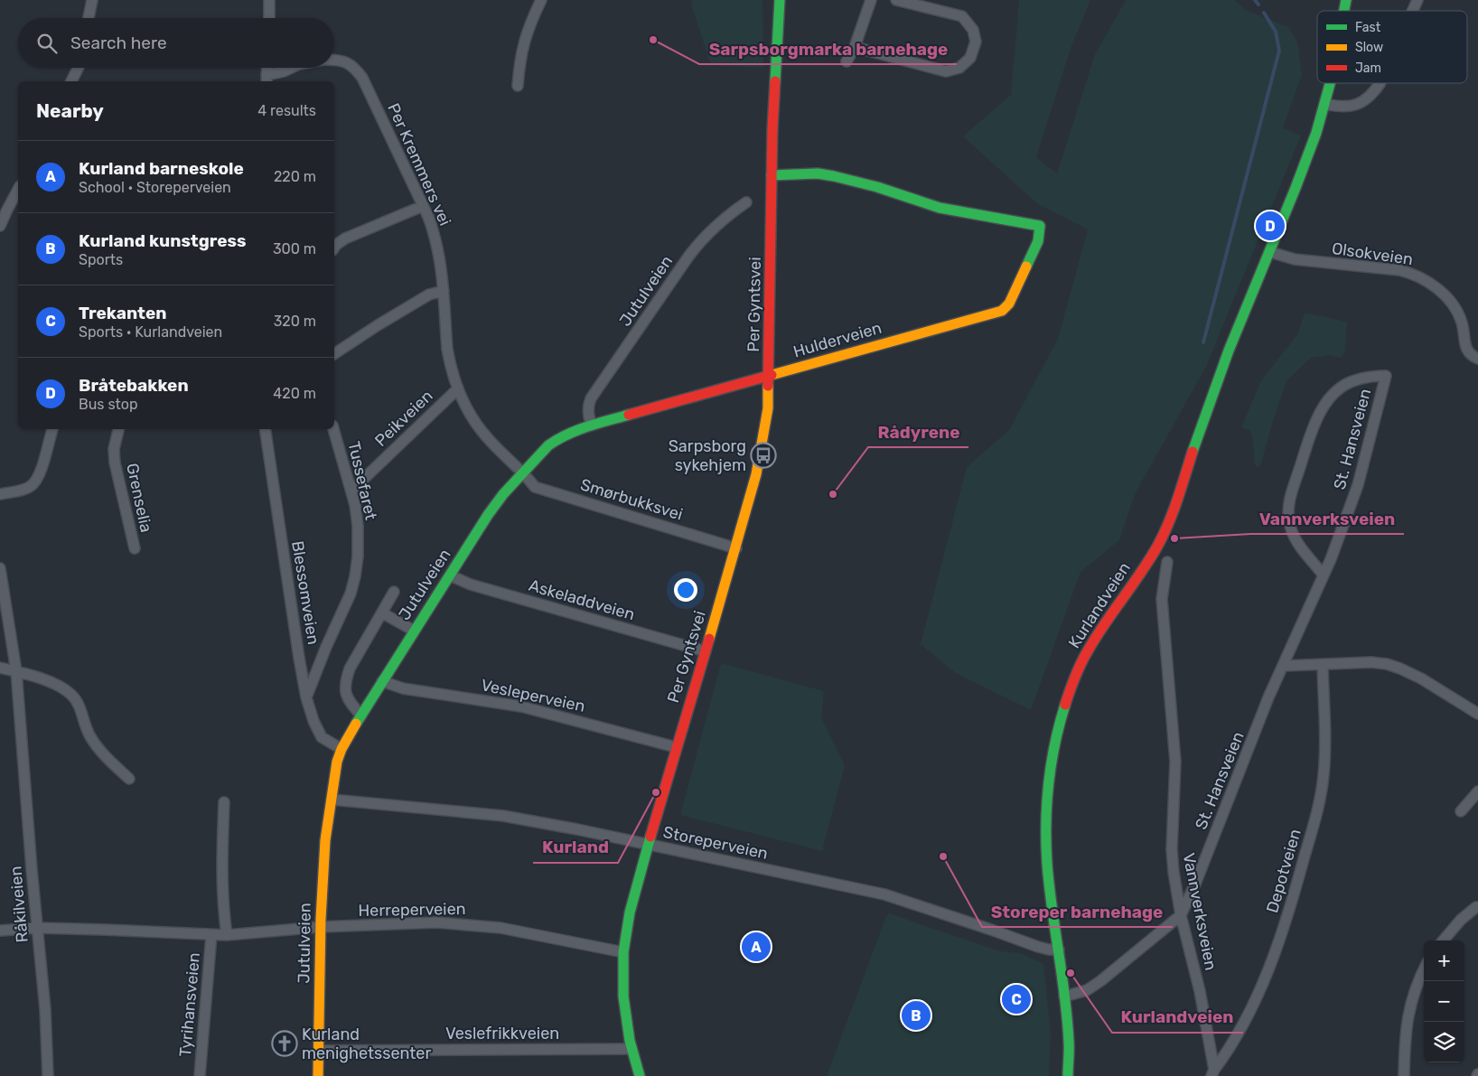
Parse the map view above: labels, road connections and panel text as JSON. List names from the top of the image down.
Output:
{
  "streets": {
    "street": [
      "Per Kremmers vei",
      "Olsokveien",
      "Jutulveien",
      "Per Gyntsvei",
      "Hulderveien",
      "Peikveien",
      "St. Hansveien",
      "Tussefaret",
      "Grenselia",
      "Smørbukksvei",
      "Blessomveien",
      "Askeladdveien",
      "Kurlandveien",
      "Vesleperveien",
      "Storeperveien",
      "Depotveien",
      "Råkilveien",
      "Herreperveien",
      "Vannverksveien",
      "Tyrihansveien",
      "Veslefrikkveien"
    ]
  },
  "crossings": [
    ["Per Kremmers vei", "Jutulveien"],
    ["Per Kremmers vei", "Peikveien"],
    ["Per Kremmers vei", "Smørbukksvei"],
    ["Olsokveien", "Kurlandveien"],
    ["Jutulveien", "Hulderveien"],
    ["Jutulveien", "Smørbukksvei"],
    ["Jutulveien", "Blessomveien"],
    ["Jutulveien", "Askeladdveien"],
    ["Jutulveien", "Vesleperveien"],
    ["Jutulveien", "Storeperveien"],
    ["Jutulveien", "Herreperveien"],
    ["Jutulveien", "Veslefrikkveien"],
    ["Per Gyntsvei", "Hulderveien"],
    ["Per Gyntsvei", "Smørbukksvei"],
    ["Per Gyntsvei", "Askeladdveien"],
    ["Per Gyntsvei", "Vesleperveien"],
    ["Per Gyntsvei", "Storeperveien"],
    ["Per Gyntsvei", "Herreperveien"],
    ["Per Gyntsvei", "Veslefrikkveien"],
    ["Peikveien", "Tussefaret"],
    ["St. Hansveien", "Kurlandveien"],
    ["St. Hansveien", "Vannverksveien"],
    ["Tussefaret", "Blessomveien"],
    ["Kurlandveien", "Storeperveien"],
    ["Depotveien", "Vannverksveien"],
    ["Råkilveien", "Herreperveien"],
    ["Herreperveien", "Tyrihansveien"]
  ],
  "places": {
    "other": [
      "Sarpsborgmarka barnehage",
      "Rådyrene",
      "Vannverksveien",
      "Kurland",
      "Storeper barnehage",
      "Kurlandveien"
    ],
    "bus stop": ["Sarpsborg sykehjem"],
    "church": ["Kurland menighetssenter"]
  },
  "legend": ["Fast", "Slow", "Jam"],
  "page": {
    "search": "Search here",
    "heading": ["Nearby", "4 results"],
    "list": [
      {
        "mark": "A",
        "name": "Kurland barneskole",
        "note": "School · Storeperveien",
        "value": "220 m"
      },
      {
        "mark": "B",
        "name": "Kurland kunstgress",
        "note": "Sports",
        "value": "300 m"
      },
      {
        "mark": "C",
        "name": "Trekanten",
        "note": "Sports · Kurlandveien",
        "value": "320 m"
      },
      {
        "mark": "D",
        "name": "Bråtebakken",
        "note": "Bus stop",
        "value": "420 m"
      }
    ],
    "pins": [
      "D",
      "A",
      "C",
      "B"
    ],
    "map_buttons": ["+", "−"]
  }
}
